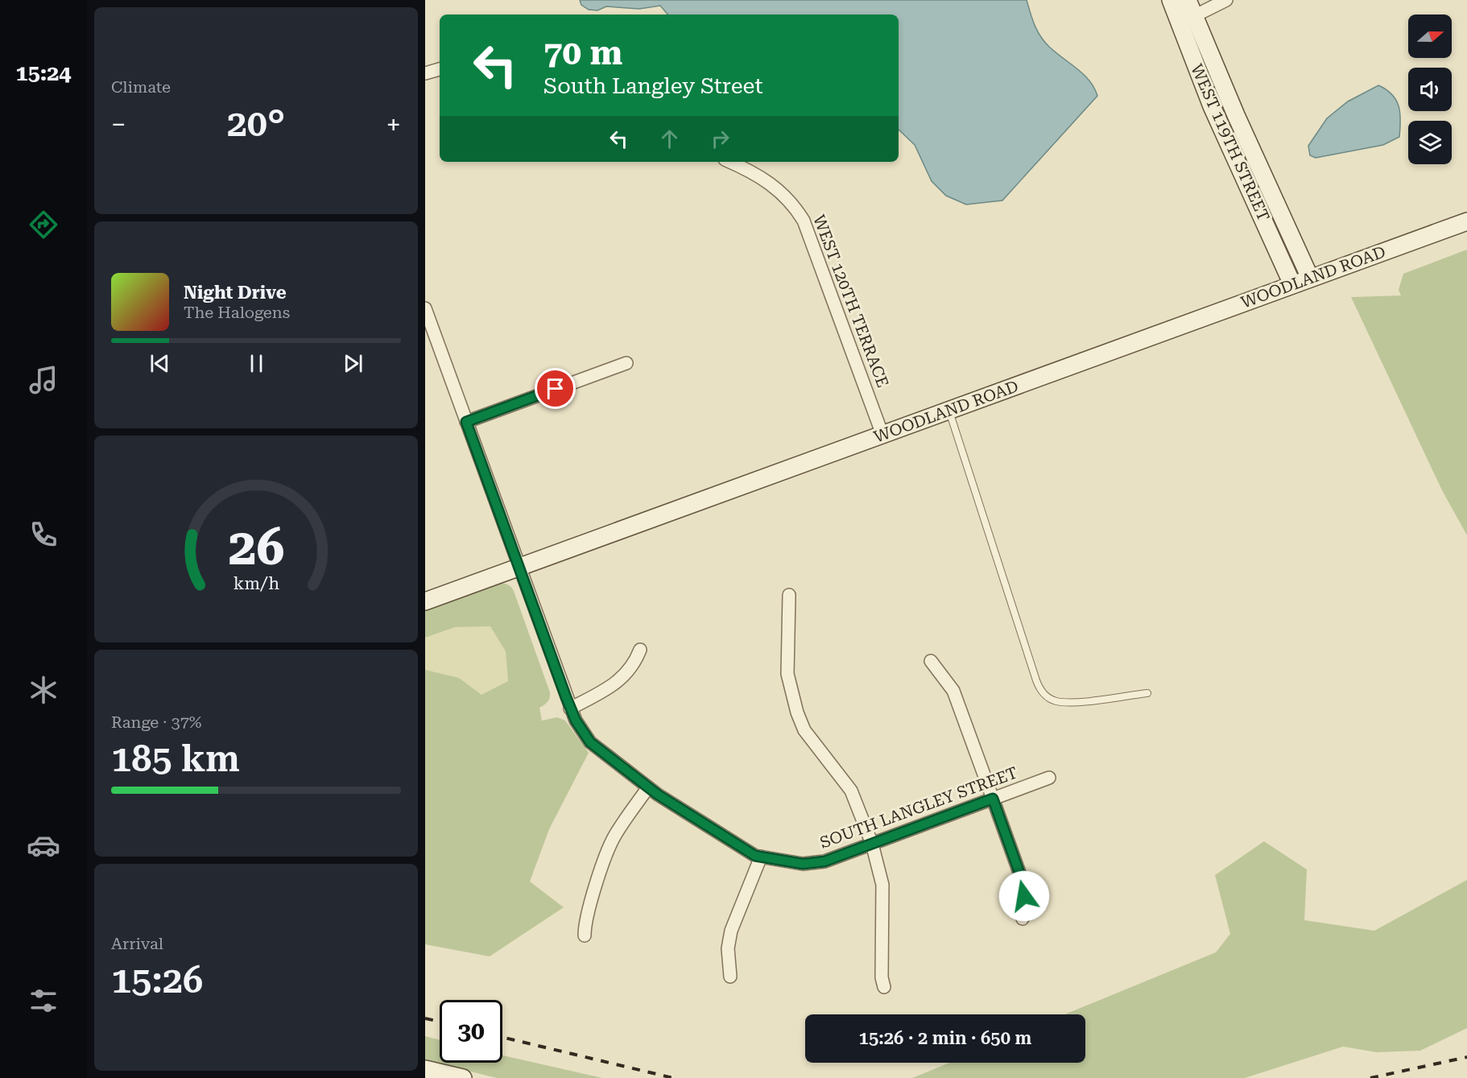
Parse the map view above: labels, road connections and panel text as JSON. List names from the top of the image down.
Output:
{
  "streets": {
    "main road": ["WEST 119TH STREET", "WOODLAND ROAD"],
    "street": ["WEST 120TH TERRACE", "SOUTH LANGLEY STREET"]
  },
  "crossings": [
    ["WEST 119TH STREET", "WOODLAND ROAD"],
    ["WOODLAND ROAD", "WEST 120TH TERRACE"],
    ["WOODLAND ROAD", "SOUTH LANGLEY STREET"]
  ],
  "north": "right",
  "page": {
    "tabs": "15:24",
    "tile": [
      "Climate",
      ["Range · 37%", "185 km"],
      ["Arrival", "15:26"]
    ],
    "turn": ["70 m", "South Langley Street"],
    "heat": ["−", "20°", "+"],
    "song": ["Night Drive", "The Halogens"],
    "limit": "30",
    "trip": "15:26 · 2 min · 650 m",
    "gauge": ["26", "km/h"]
  }
}
